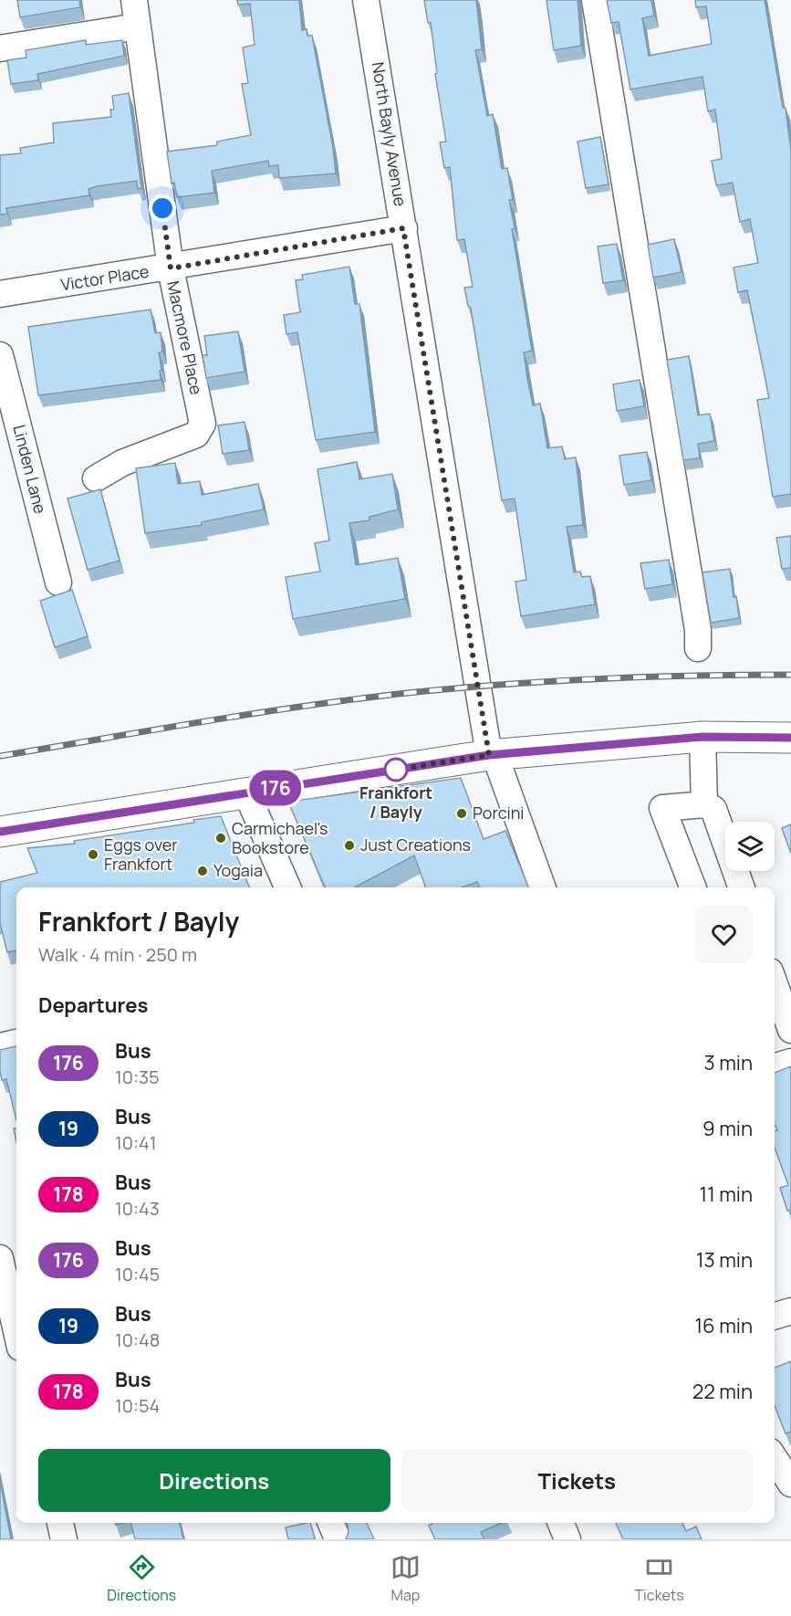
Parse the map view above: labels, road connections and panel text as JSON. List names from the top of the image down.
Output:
{
  "streets": {
    "street": [
      "North Bayly Avenue",
      "Victor Place",
      "Macmore Place",
      "Linden Lane"
    ]
  },
  "crossings": [
    ["North Bayly Avenue", "Victor Place"],
    ["Victor Place", "Macmore Place"]
  ],
  "places": [
    "Frankfort / Bayly",
    "Porcini",
    "Carmichael's Bookstore",
    "Just Creations",
    "Eggs over Frankfort",
    "Yogaia"
  ],
  "lines": ["bus line 176"],
  "page": {
    "on_map": "176",
    "heading": [
      ["Frankfort / Bayly", "Walk · 4 min · 250 m"],
      "Departures"
    ],
    "list": [
      {
        "mark": "176",
        "name": "Bus",
        "note": "10:35",
        "value": "3 min"
      },
      {
        "mark": "19",
        "name": "Bus",
        "note": "10:41",
        "value": "9 min"
      },
      {
        "mark": "178",
        "name": "Bus",
        "note": "10:43",
        "value": "11 min"
      },
      {
        "mark": "176",
        "name": "Bus",
        "note": "10:45",
        "value": "13 min"
      },
      {
        "mark": "19",
        "name": "Bus",
        "note": "10:48",
        "value": "16 min"
      },
      {
        "mark": "178",
        "name": "Bus",
        "note": "10:54",
        "value": "22 min"
      }
    ],
    "buttons": ["Directions", "Tickets"],
    "tabs": ["Directions", "Map", "Tickets"]
  }
}
